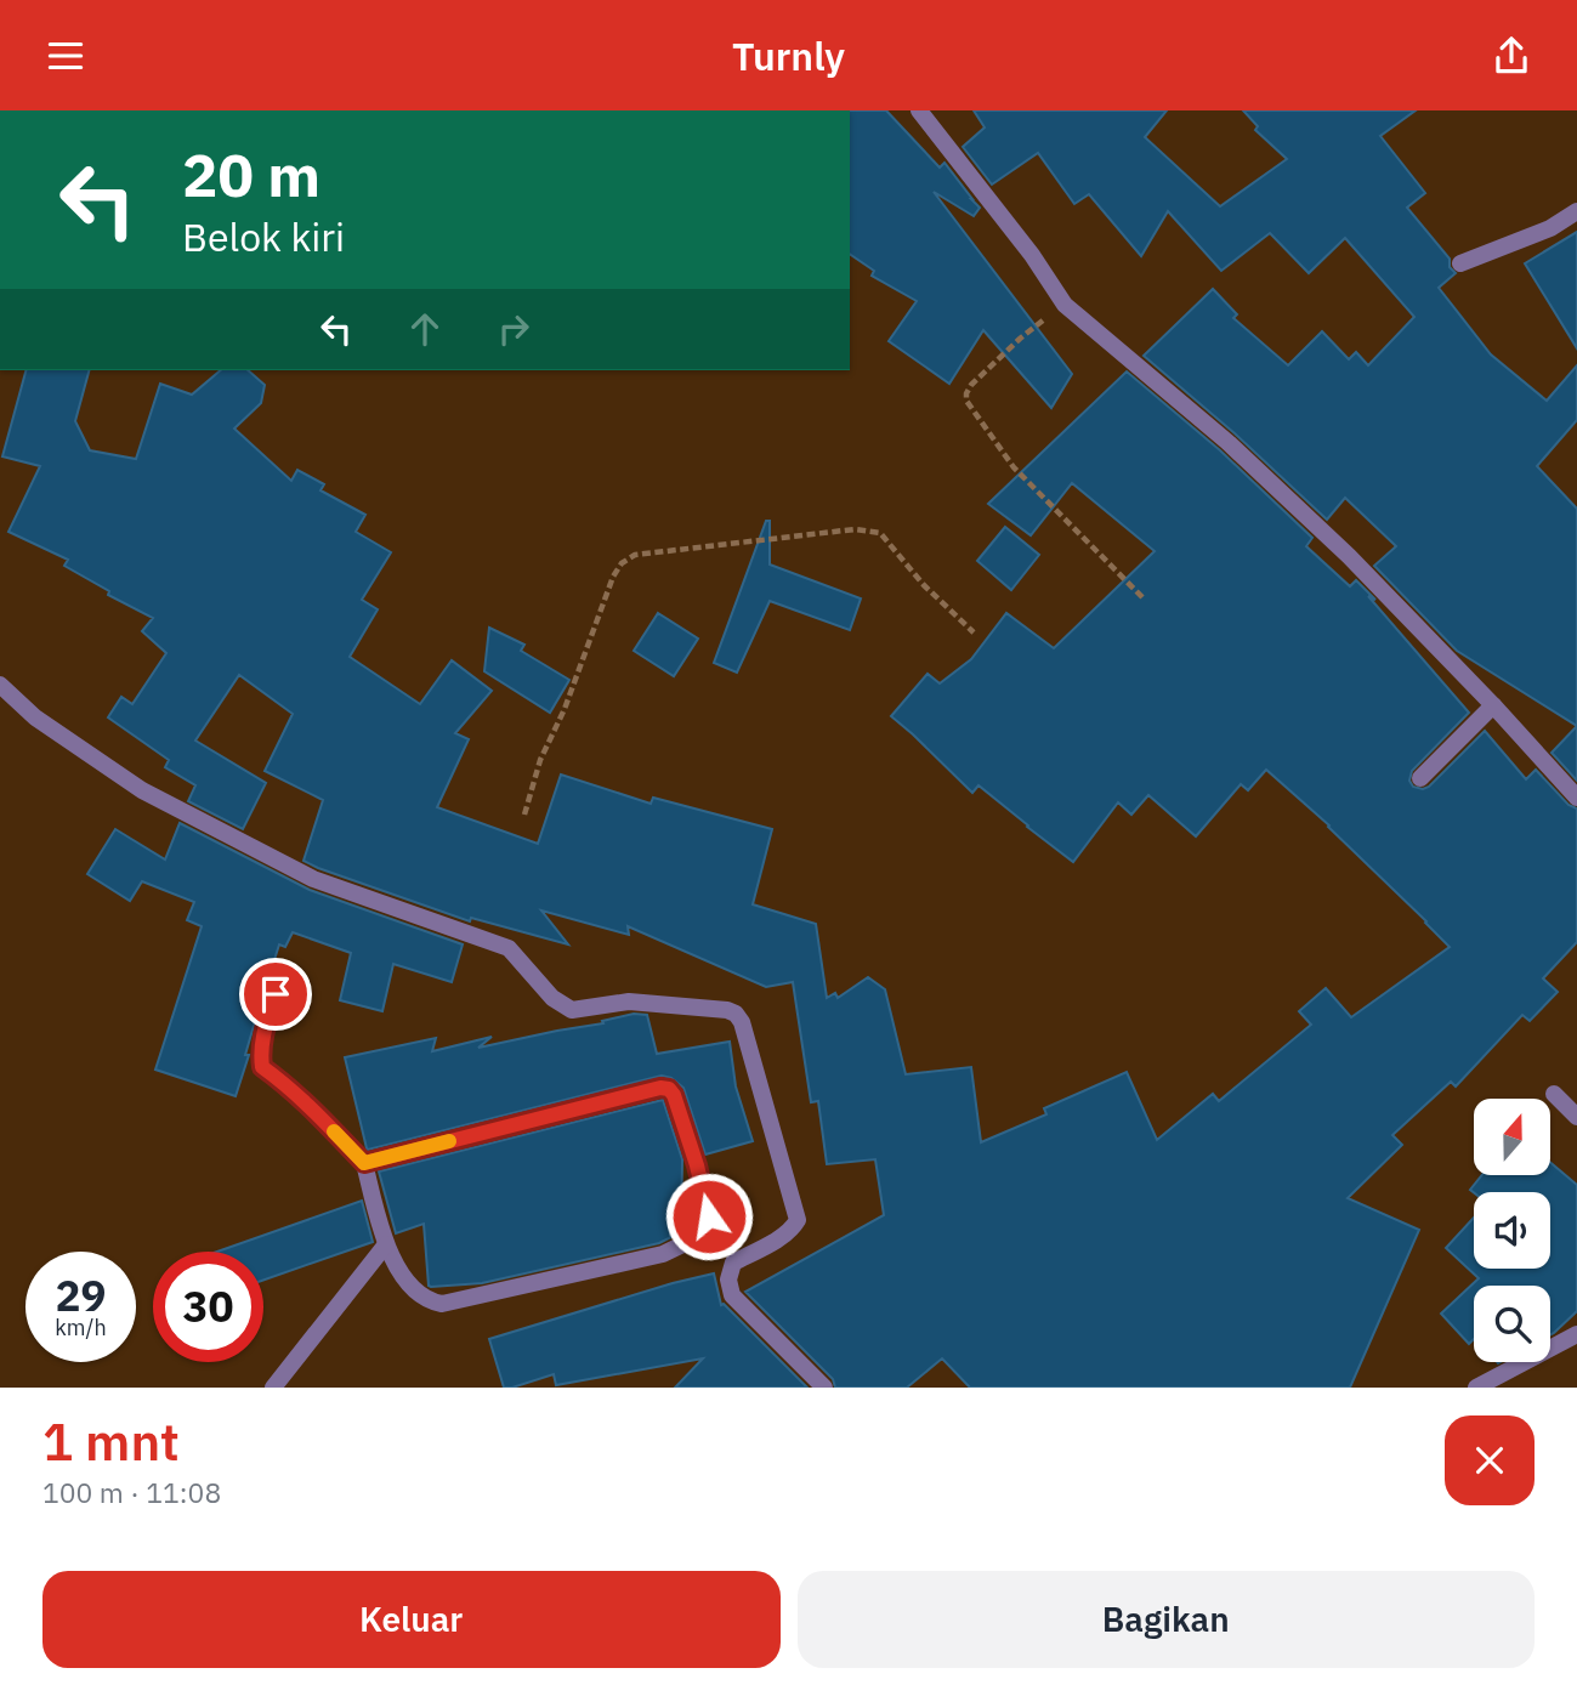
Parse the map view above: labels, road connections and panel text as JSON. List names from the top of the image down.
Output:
{
  "north": "top",
  "page": {
    "header": "Turnly",
    "turn": ["20 m", "Belok kiri"],
    "speed": "29 km/h",
    "limit": "30",
    "heading": ["1 mnt", "100 m · 11:08"],
    "buttons": ["Keluar", "Bagikan"]
  }
}
